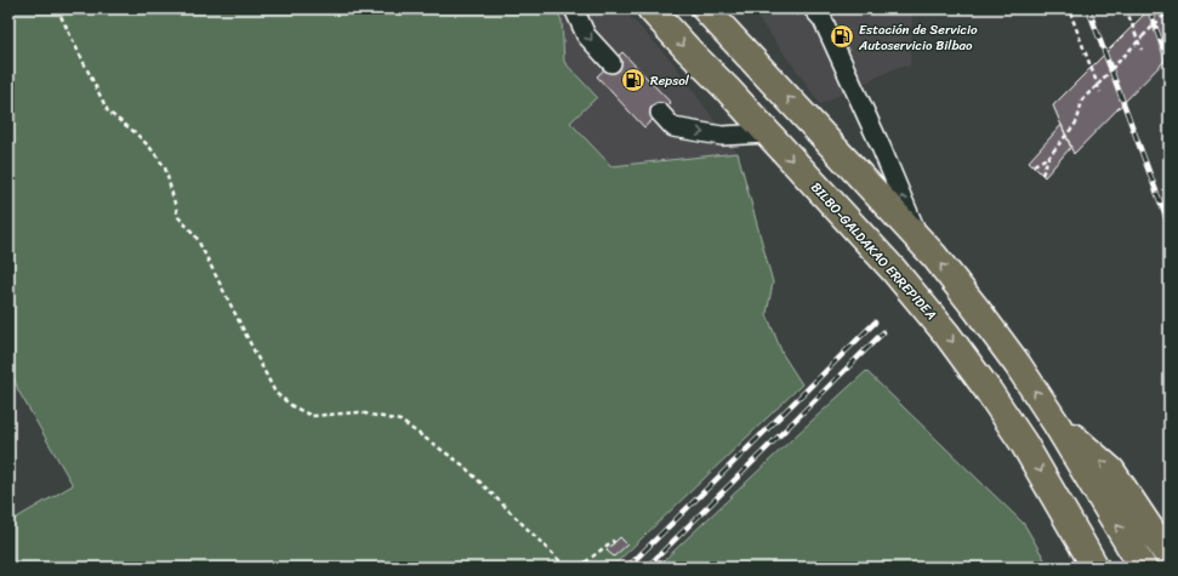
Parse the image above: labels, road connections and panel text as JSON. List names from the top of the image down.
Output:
{
  "streets": {
    "highway": ["BILBO-GALDAKAO ERREPIDEA"]
  },
  "places": {
    "fuel station": ["Estación de Servicio Autoservicio Bilbao", "Repsol"]
  }
}
